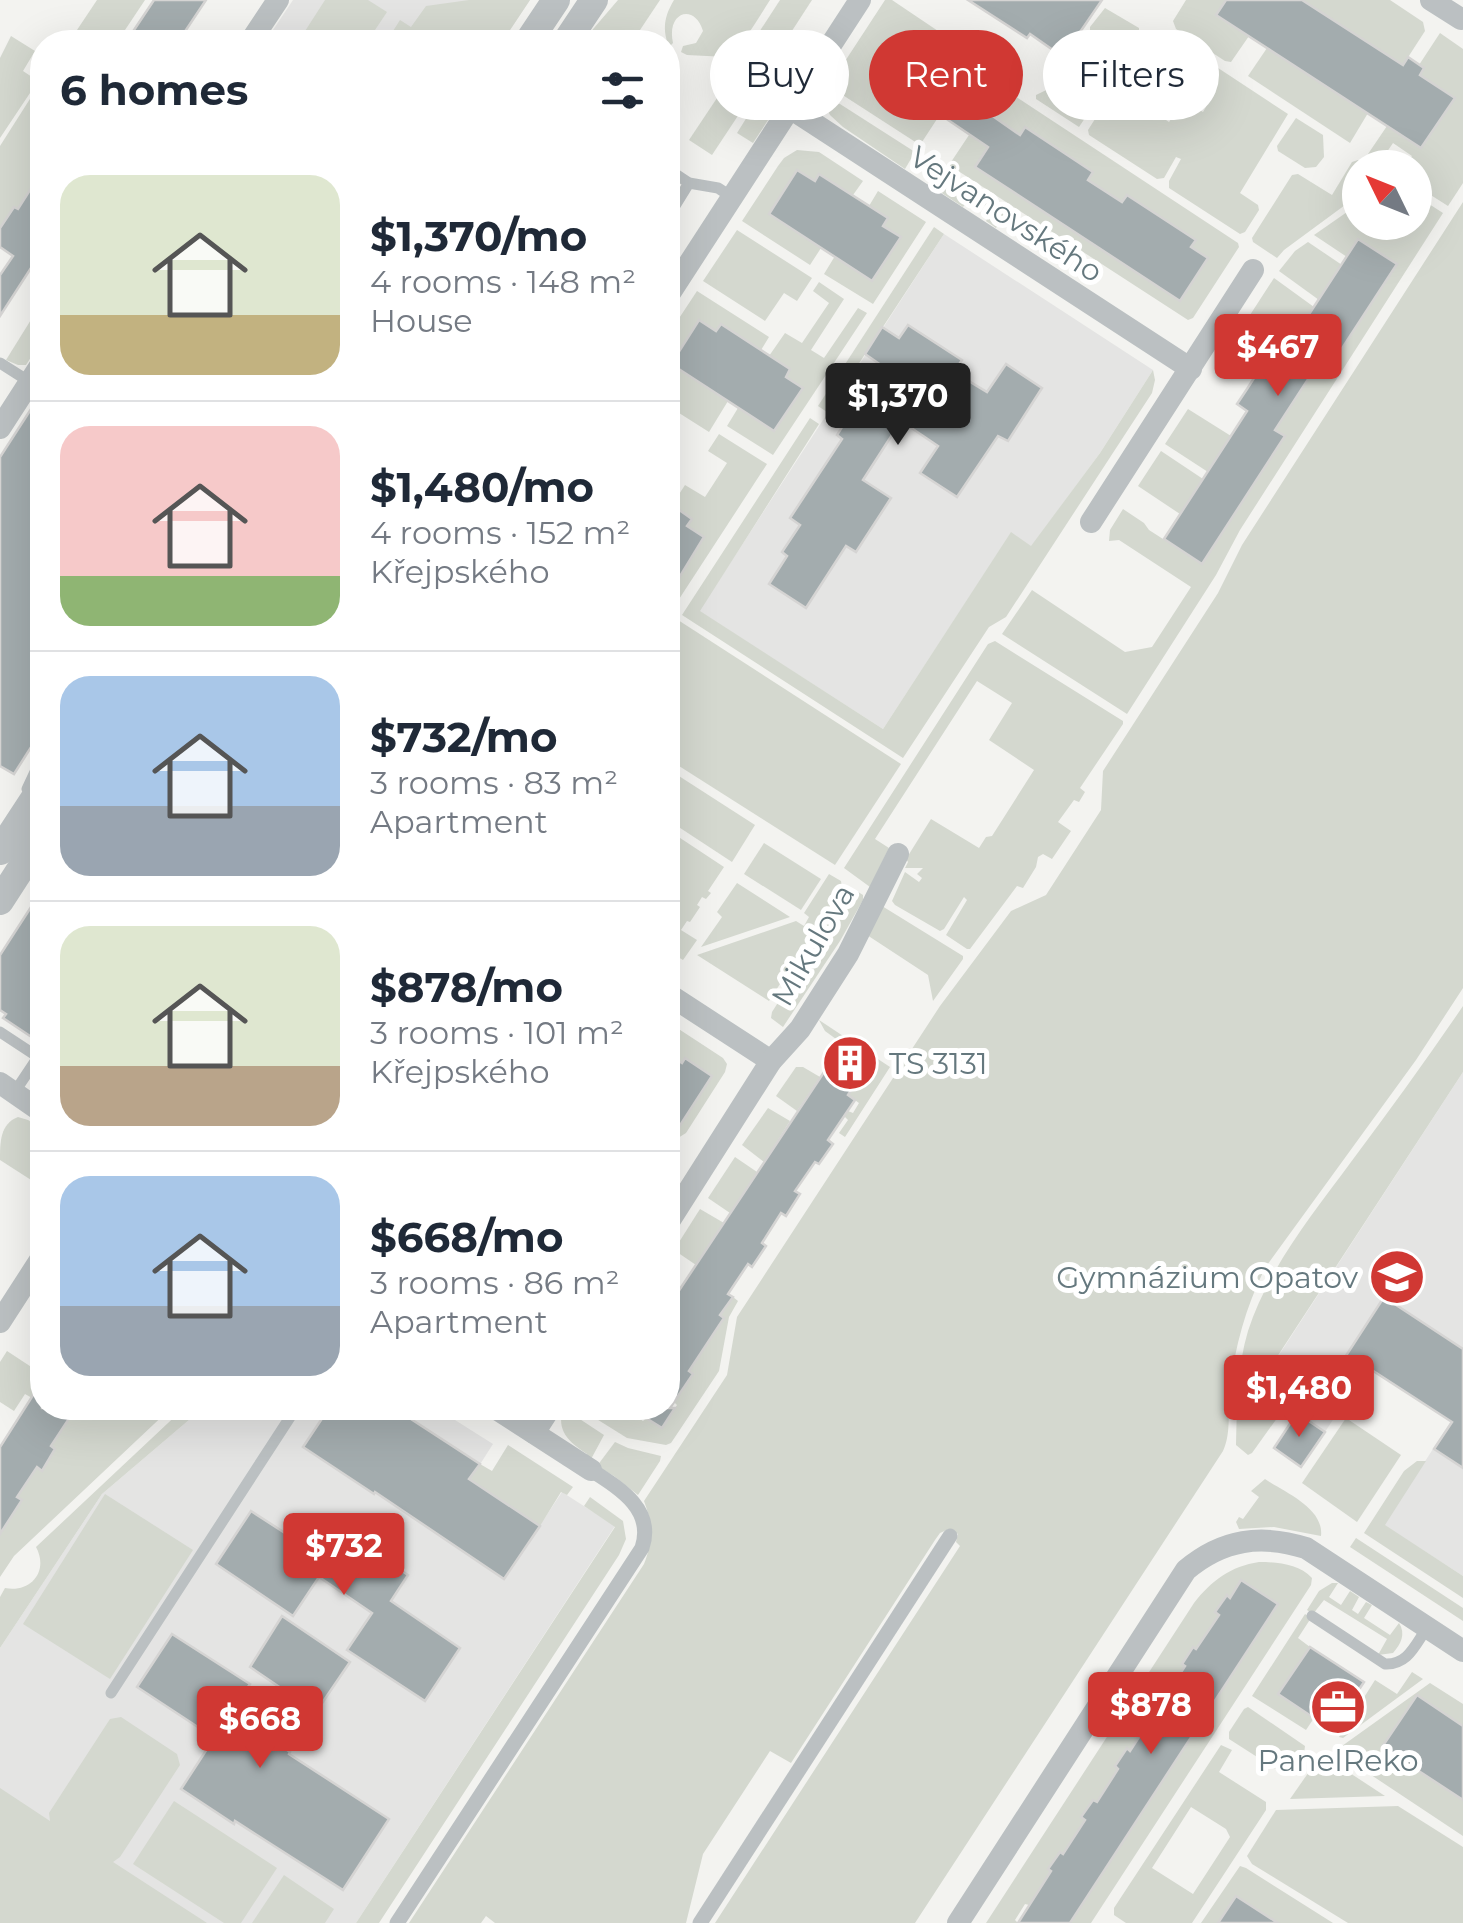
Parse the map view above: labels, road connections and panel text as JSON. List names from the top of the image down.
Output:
{
  "streets": {
    "street": ["Vejvanovského", "Mikulova"]
  },
  "places": {
    "building": ["TS 3131"],
    "school or university": ["Gymnázium Opatov"],
    "office": ["PanelReko"]
  },
  "north": "top left",
  "page": {
    "chip": ["Buy", "Rent", "Filters"],
    "heading": "6 homes",
    "list": [
      {
        "name": "$1,370/mo",
        "note": "4 rooms · 148 m² · House"
      },
      {
        "name": "$1,480/mo",
        "note": "4 rooms · 152 m² · Křejpského"
      },
      {
        "name": "$732/mo",
        "note": "3 rooms · 83 m² · Apartment"
      },
      {
        "name": "$878/mo",
        "note": "3 rooms · 101 m² · Křejpského"
      },
      {
        "name": "$668/mo",
        "note": "3 rooms · 86 m² · Apartment"
      }
    ],
    "price": [
      "$467",
      "$1,370",
      "$1,480",
      "$732",
      "$878",
      "$668"
    ]
  }
}
